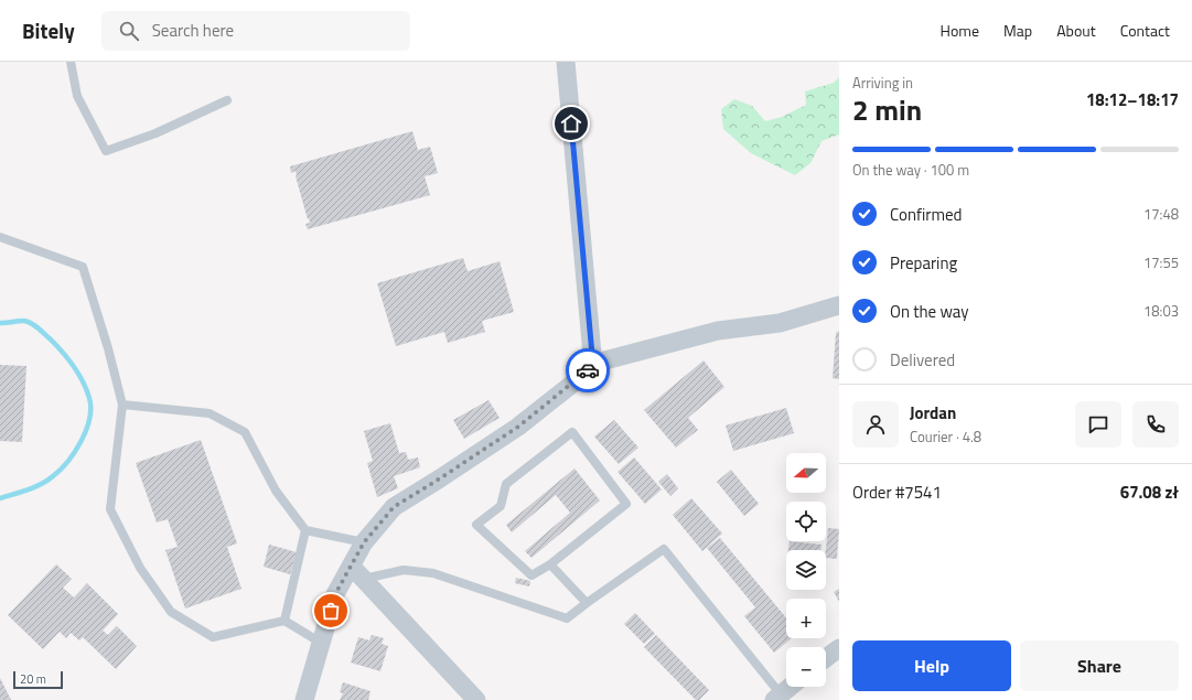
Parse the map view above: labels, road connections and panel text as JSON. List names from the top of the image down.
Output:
{
  "scale_bar": "20 m",
  "north": "left",
  "page": {
    "header": "Bitely",
    "search": "Search here",
    "nav": [
      "Home",
      "Map",
      "About",
      "Contact"
    ],
    "heading": ["2 min", "Arriving in", "18:12–18:17"],
    "panel": [
      "Jordan",
      "Courier · 4.8",
      "Order #7541",
      "67.08 zł"
    ],
    "bar": "On the way · 100 m",
    "list": [
      ["Confirmed", "17:48"],
      ["Preparing", "17:55"],
      ["On the way", "18:03"],
      "Delivered"
    ],
    "map_buttons": ["+", "−"],
    "buttons": ["Help", "Share"],
    "scale": "20 m"
  }
}
